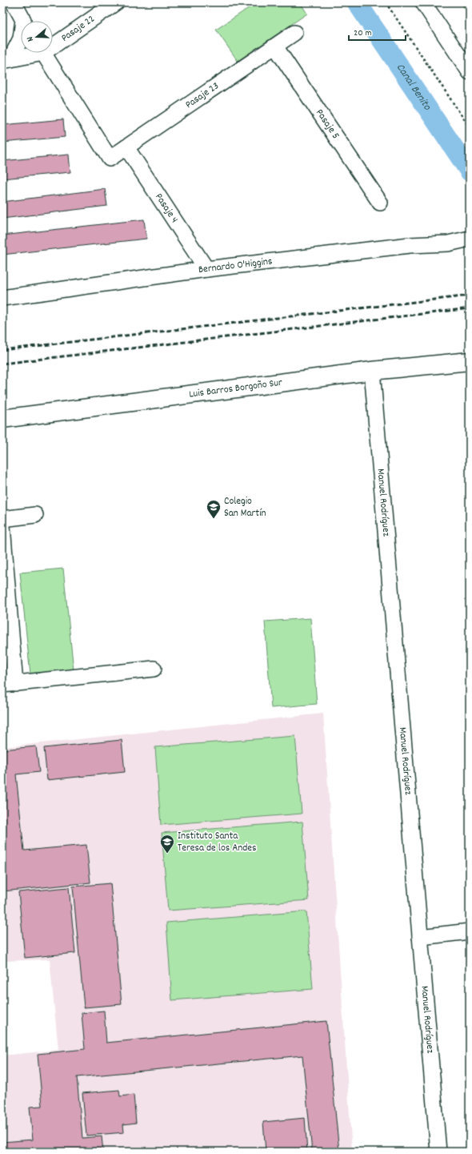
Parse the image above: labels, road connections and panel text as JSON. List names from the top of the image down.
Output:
{
  "streets": {
    "street": [
      "Pasaje 22",
      "Pasaje 23",
      "Pasaje 5",
      "Pasaje 4",
      "Bernardo O'Higgins",
      "Luis Barros Borgoño Sur",
      "Manuel Rodríguez"
    ]
  },
  "crossings": [
    ["Pasaje 22", "Pasaje 23"],
    ["Pasaje 23", "Pasaje 5"],
    ["Pasaje 23", "Pasaje 4"],
    ["Pasaje 4", "Bernardo O'Higgins"],
    ["Luis Barros Borgoño Sur", "Manuel Rodríguez"]
  ],
  "water": ["Canal Benito"],
  "places": {
    "school or university": ["Colegio San Martín", "Instituto Santa Teresa de los Andes"]
  },
  "scale_bar": "20 m",
  "north": "left"
}
